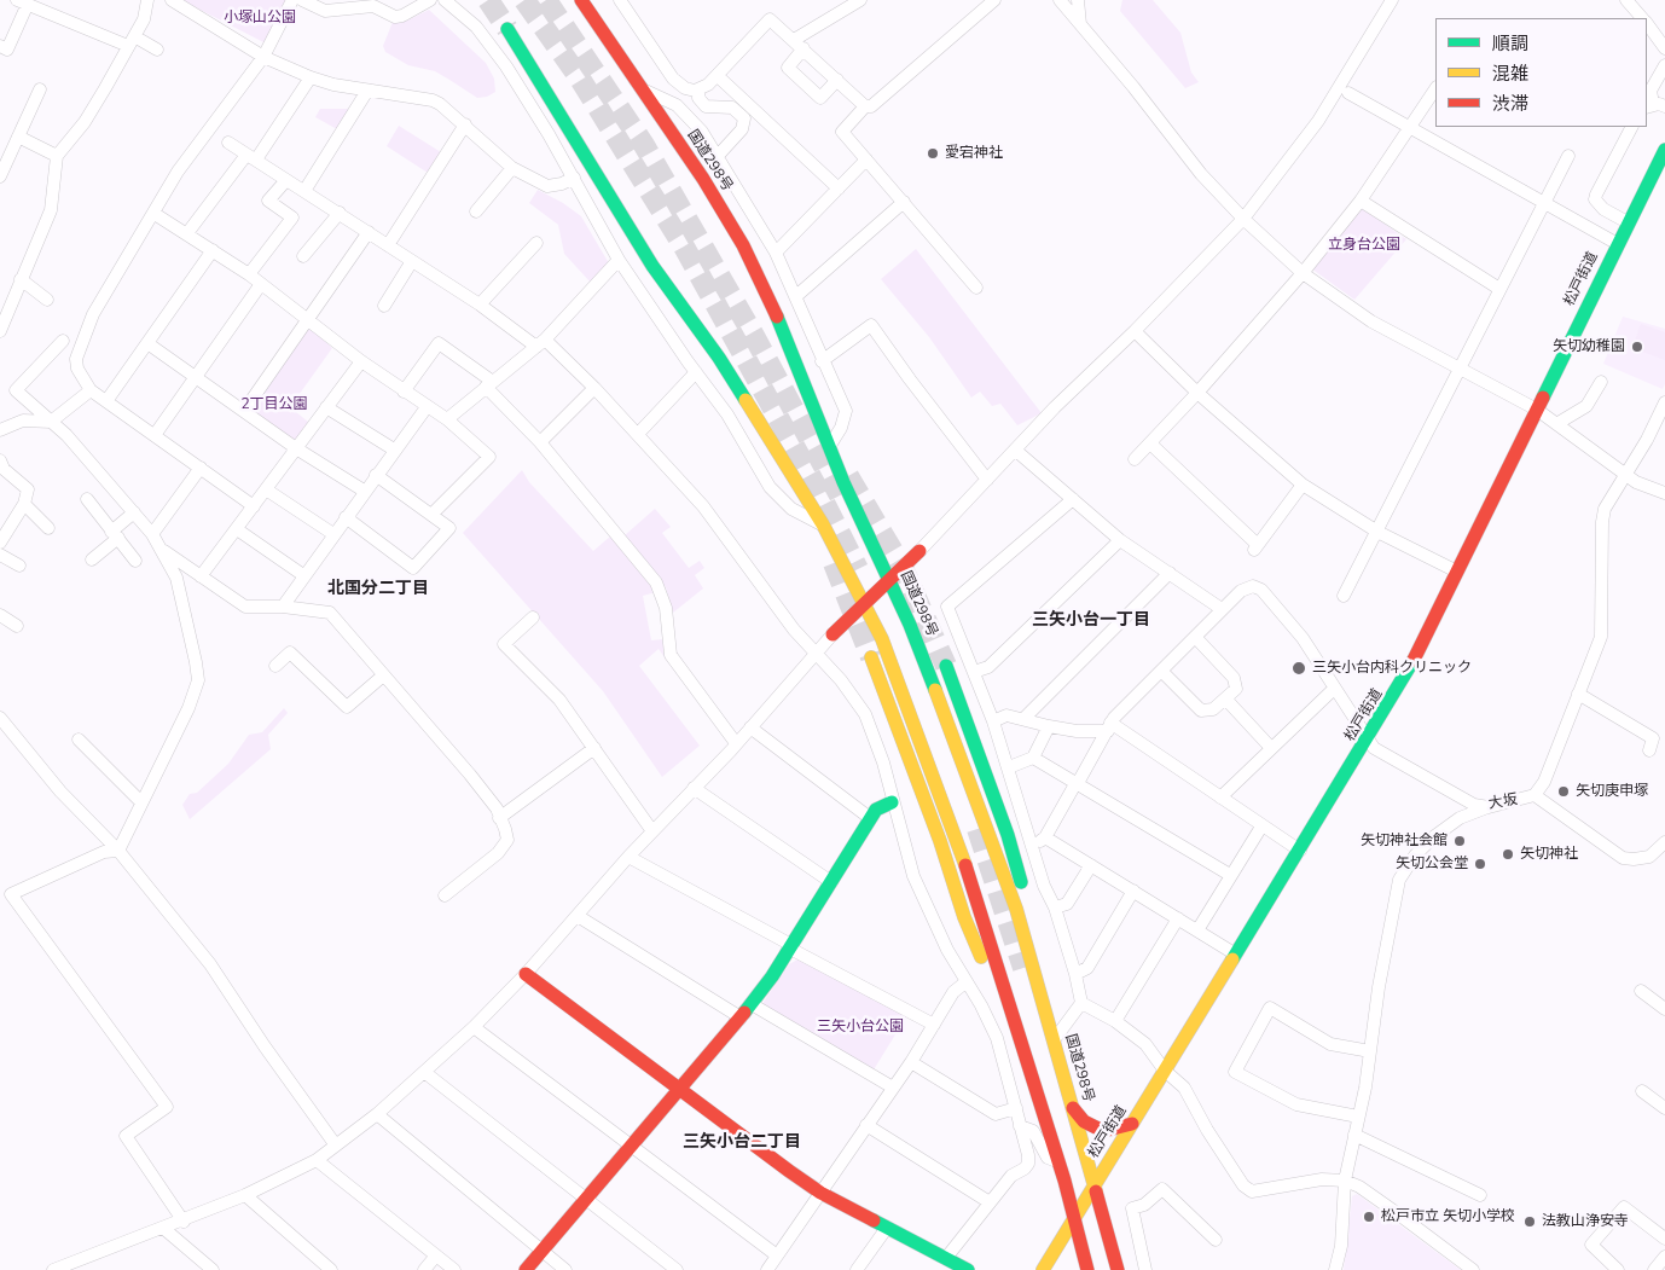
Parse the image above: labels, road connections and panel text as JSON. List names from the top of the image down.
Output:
{
  "streets": {
    "main road": ["国道298号", "松戸街道"],
    "street": ["大坂"]
  },
  "crossings": [
    ["国道298号", "松戸街道"],
    ["松戸街道", "大坂"]
  ],
  "districts": ["北国分二丁目", "三矢小台一丁目", "三矢小台二丁目"],
  "parks": [
    "小塚山公園",
    "立身台公園",
    "2丁目公園",
    "三矢小台公園"
  ],
  "places": [
    "愛宕神社",
    "矢切幼稚園",
    "三矢小台内科クリニック",
    "矢切庚申塚",
    "矢切神社会館",
    "矢切神社",
    "矢切公会堂",
    "松戸市立 矢切小学校",
    "法教山浄安寺"
  ],
  "legend": ["順調", "混雑", "渋滞"]
}
